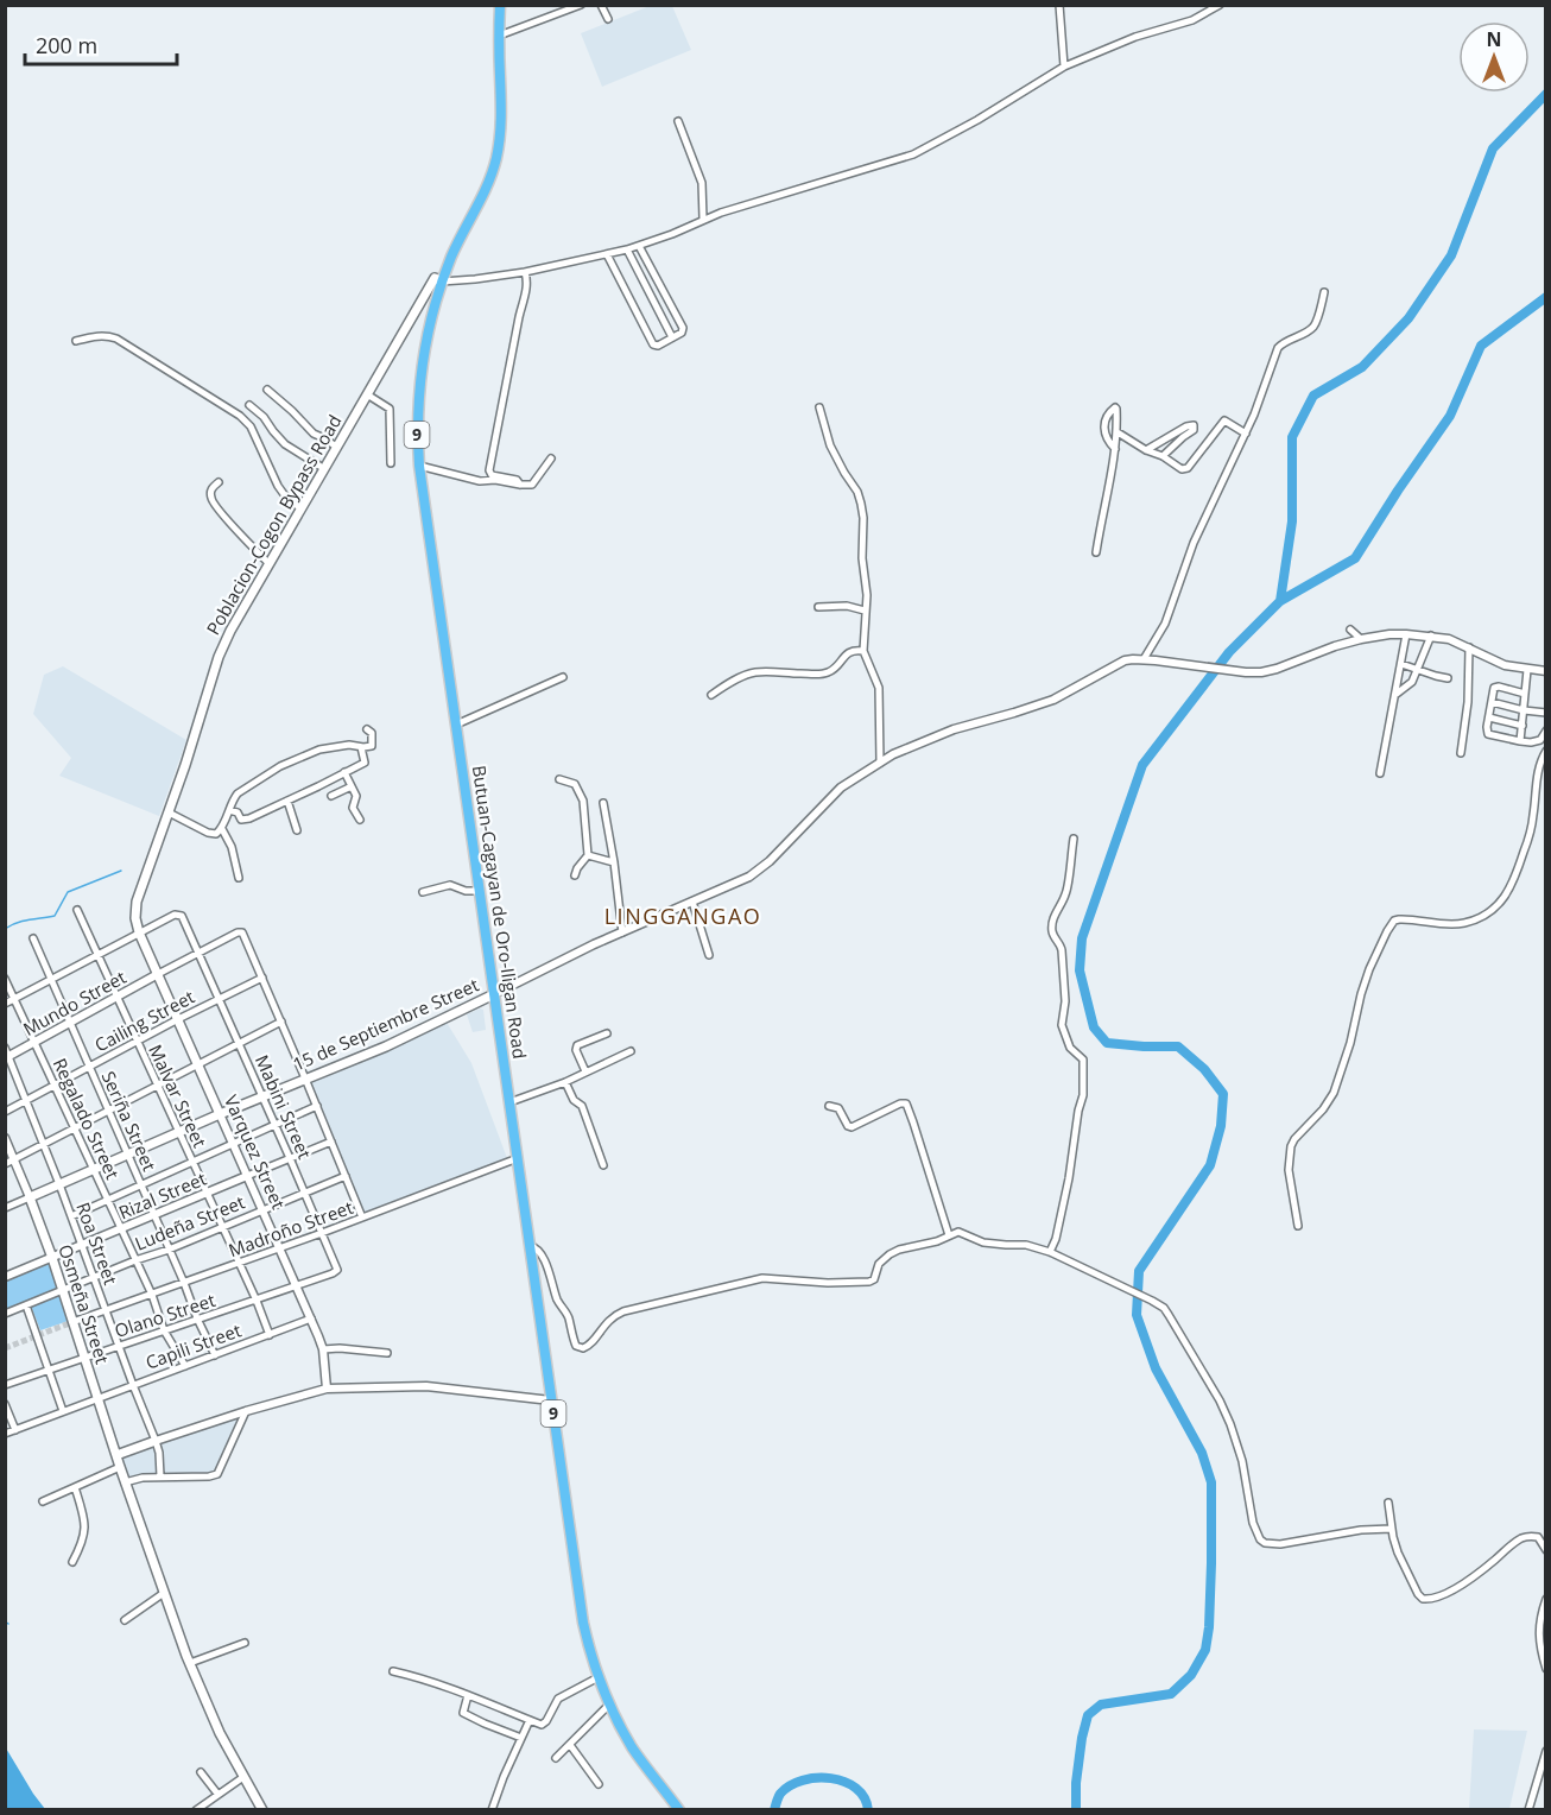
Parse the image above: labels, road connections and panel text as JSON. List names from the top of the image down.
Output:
{
  "streets": {
    "highway": ["9", "Butuan-Cagayan de Oro-Iligan Road"],
    "main road": [
      "Poblacion-Cogon Bypass Road",
      "15 de Septiembre Street",
      "Varquez Street",
      "Osmeña Street"
    ],
    "street": [
      "Mundo Street",
      "Cailing Street",
      "Malvar Street",
      "Mabini Street",
      "Regalado Street",
      "Seriña Street",
      "Rizal Street",
      "Ludeña Street",
      "Madroño Street",
      "Roa Street",
      "Olano Street",
      "Capili Street"
    ]
  },
  "crossings": [
    ["Poblacion-Cogon Bypass Road", "Butuan-Cagayan de Oro-Iligan Road"],
    ["Poblacion-Cogon Bypass Road", "Mabini Street"],
    ["Poblacion-Cogon Bypass Road", "Varquez Street"],
    ["Butuan-Cagayan de Oro-Iligan Road", "15 de Septiembre Street"],
    ["Butuan-Cagayan de Oro-Iligan Road", "Madroño Street"],
    ["Mundo Street", "Malvar Street"],
    ["Mundo Street", "Regalado Street"],
    ["Mundo Street", "Seriña Street"],
    ["Mundo Street", "Varquez Street"],
    ["Mundo Street", "Roa Street"],
    ["Cailing Street", "Malvar Street"],
    ["Cailing Street", "Mabini Street"],
    ["Cailing Street", "Regalado Street"],
    ["Cailing Street", "Seriña Street"],
    ["Cailing Street", "Varquez Street"],
    ["Cailing Street", "Roa Street"],
    ["15 de Septiembre Street", "Malvar Street"],
    ["15 de Septiembre Street", "Mabini Street"],
    ["15 de Septiembre Street", "Regalado Street"],
    ["15 de Septiembre Street", "Seriña Street"],
    ["15 de Septiembre Street", "Varquez Street"],
    ["15 de Septiembre Street", "Roa Street"],
    ["15 de Septiembre Street", "Osmeña Street"],
    ["Malvar Street", "Rizal Street"],
    ["Malvar Street", "Ludeña Street"],
    ["Malvar Street", "Madroño Street"],
    ["Malvar Street", "Olano Street"],
    ["Malvar Street", "Capili Street"],
    ["Mabini Street", "Varquez Street"],
    ["Mabini Street", "Rizal Street"],
    ["Mabini Street", "Ludeña Street"],
    ["Mabini Street", "Madroño Street"],
    ["Mabini Street", "Olano Street"],
    ["Regalado Street", "Rizal Street"],
    ["Regalado Street", "Ludeña Street"],
    ["Regalado Street", "Madroño Street"],
    ["Regalado Street", "Olano Street"],
    ["Regalado Street", "Capili Street"],
    ["Seriña Street", "Rizal Street"],
    ["Seriña Street", "Ludeña Street"],
    ["Seriña Street", "Madroño Street"],
    ["Seriña Street", "Olano Street"],
    ["Seriña Street", "Capili Street"],
    ["Varquez Street", "Rizal Street"],
    ["Varquez Street", "Ludeña Street"],
    ["Varquez Street", "Madroño Street"],
    ["Varquez Street", "Olano Street"],
    ["Varquez Street", "Capili Street"],
    ["Rizal Street", "Roa Street"],
    ["Rizal Street", "Osmeña Street"],
    ["Ludeña Street", "Roa Street"],
    ["Ludeña Street", "Osmeña Street"],
    ["Madroño Street", "Roa Street"],
    ["Madroño Street", "Osmeña Street"],
    ["Roa Street", "Olano Street"],
    ["Roa Street", "Capili Street"],
    ["Osmeña Street", "Olano Street"],
    ["Osmeña Street", "Capili Street"]
  ],
  "districts": ["LINGGANGAO"],
  "scale_bar": "200 m",
  "north": "top"
}
